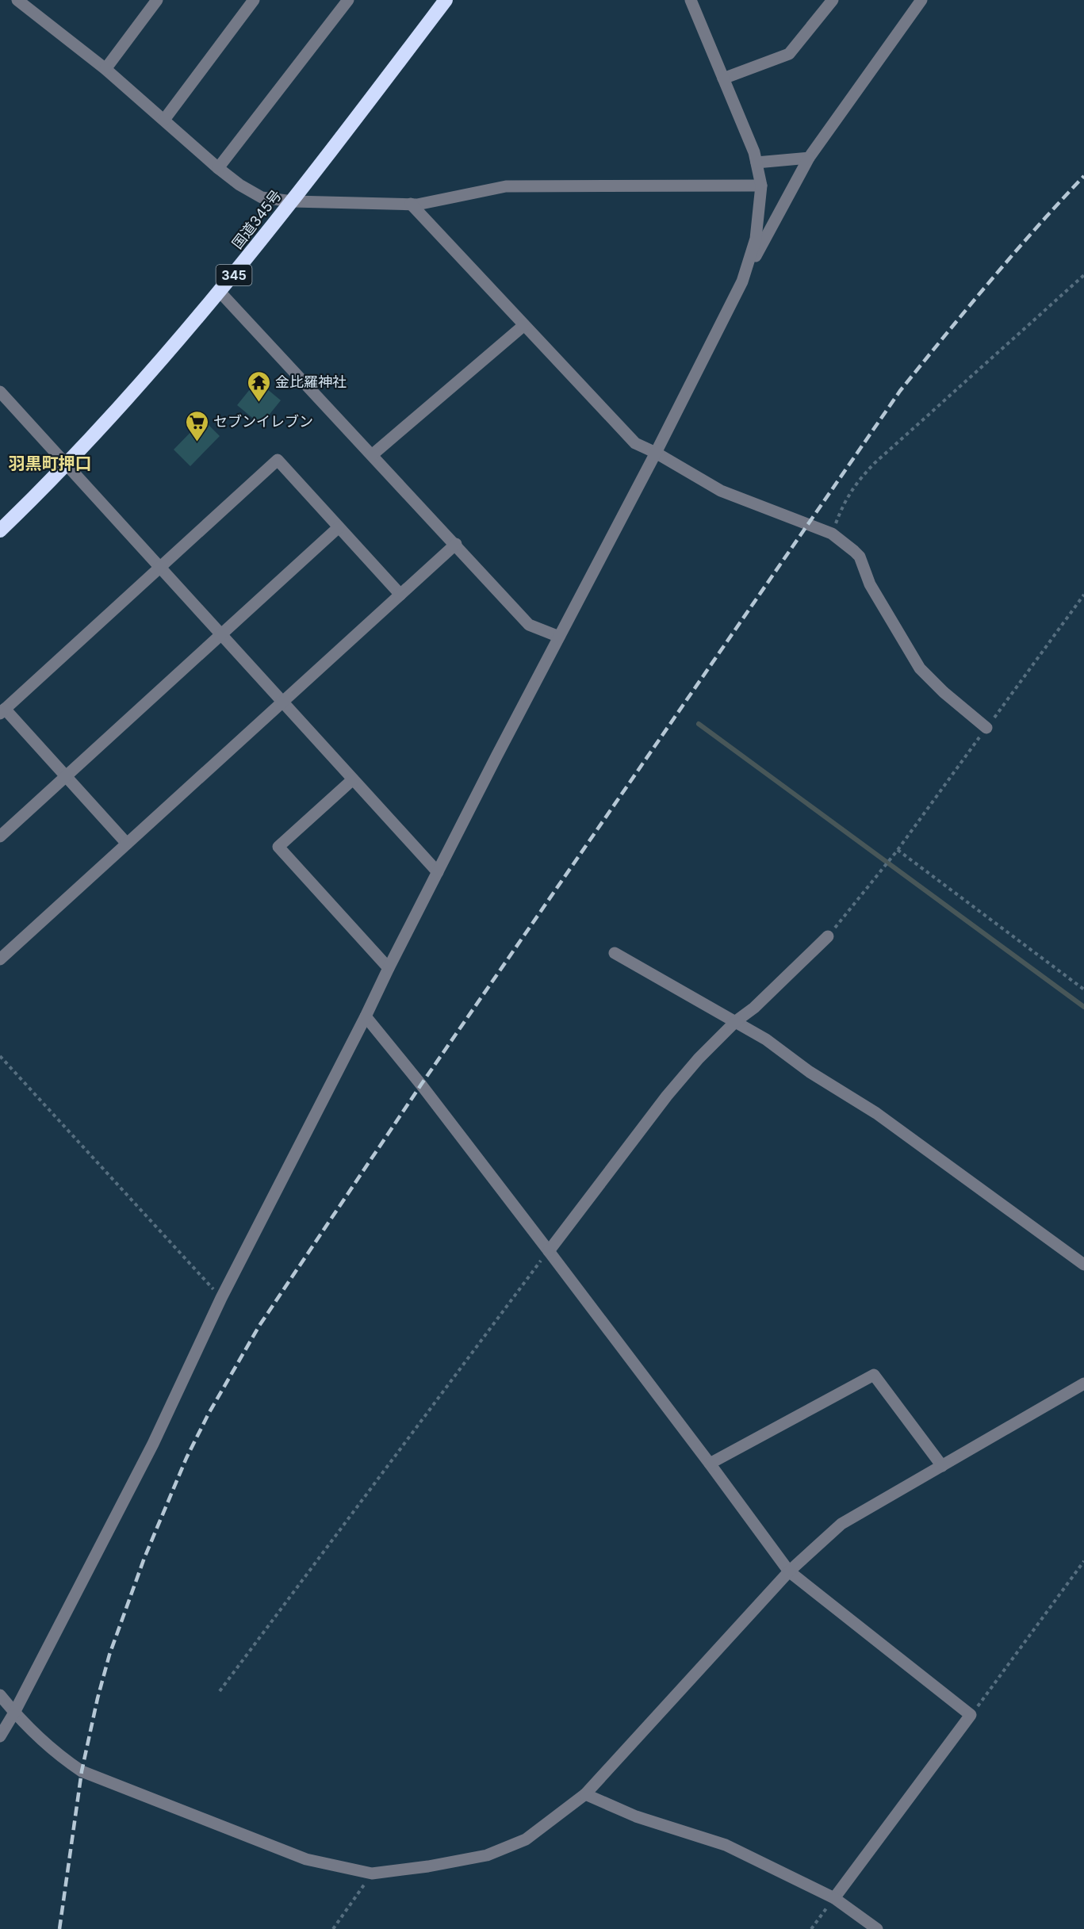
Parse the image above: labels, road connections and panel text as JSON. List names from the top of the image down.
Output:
{
  "streets": {
    "highway": ["国道345号", "345"]
  },
  "districts": ["羽黒町押口"],
  "places": {
    "temple": ["金比羅神社"],
    "supermarket": ["セブンイレブン"]
  }
}
